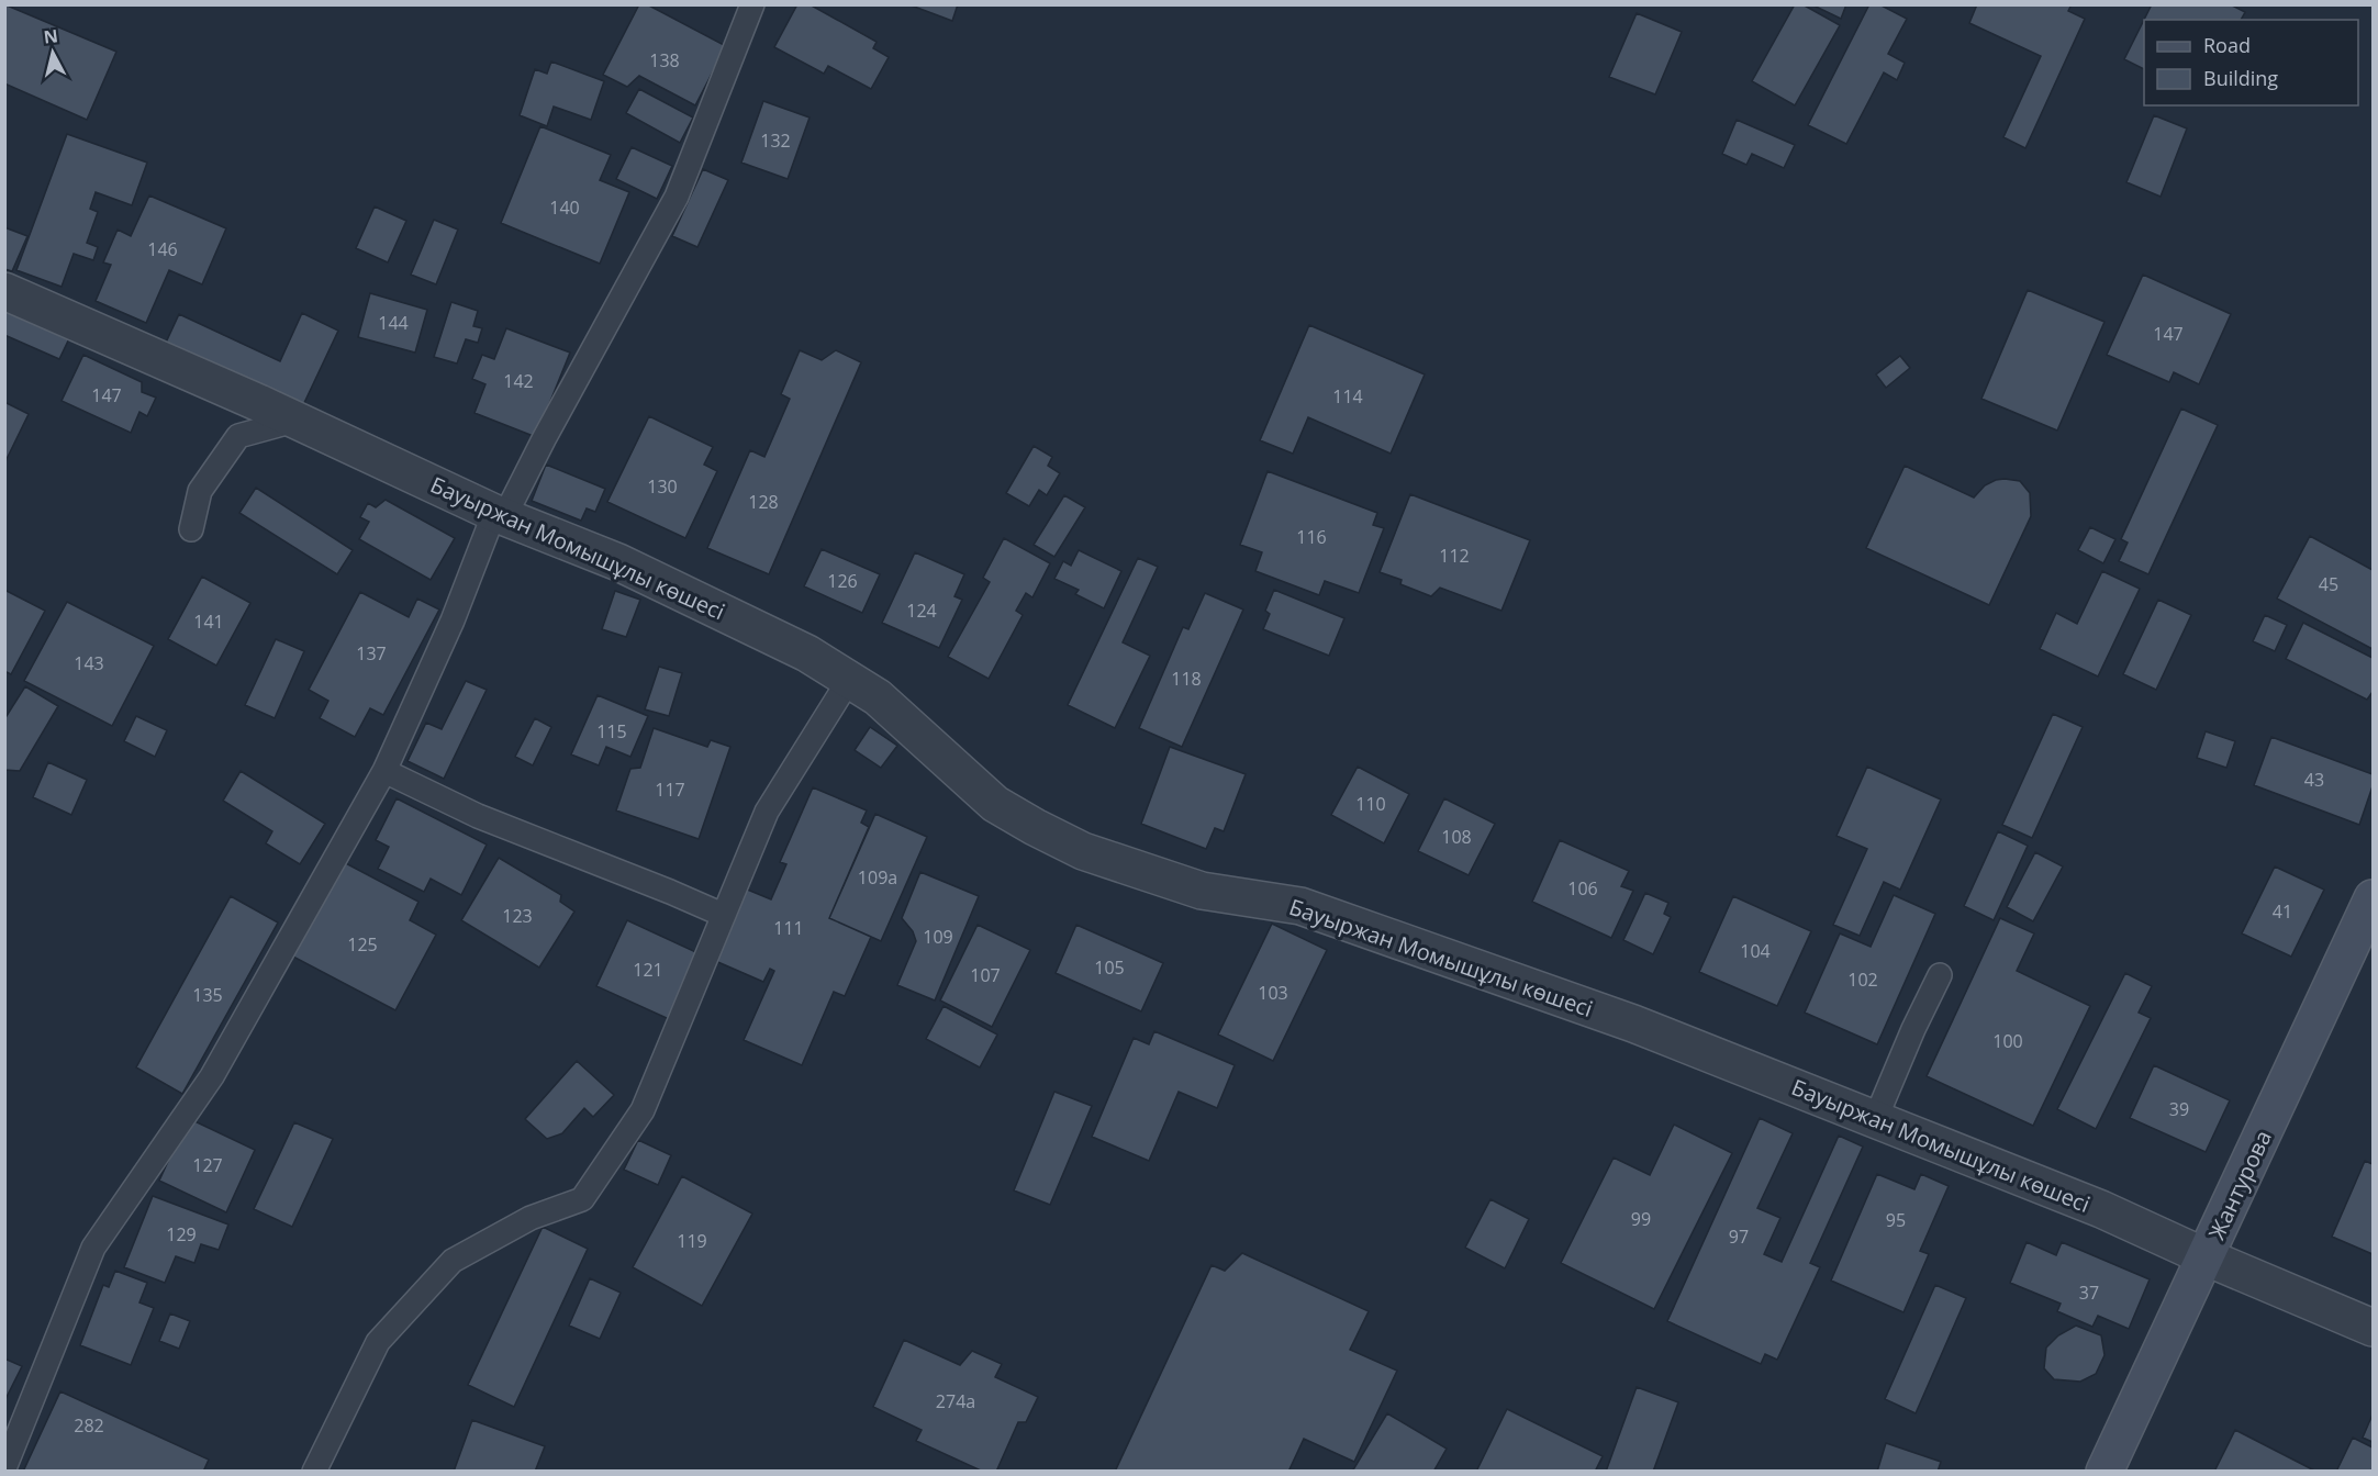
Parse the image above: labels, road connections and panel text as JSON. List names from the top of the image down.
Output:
{
  "streets": {
    "street": ["Бауыржан Момышұлы көшесі", "Жантурова"]
  },
  "crossings": [
    ["Бауыржан Момышұлы көшесі", "Жантурова"]
  ],
  "house_numbers": [
    "138",
    "132",
    "140",
    "146",
    "144",
    "147",
    "142",
    "147",
    "114",
    "130",
    "128",
    "116",
    "112",
    "126",
    "45",
    "124",
    "141",
    "137",
    "143",
    "118",
    "115",
    "43",
    "117",
    "110",
    "108",
    "109а",
    "106",
    "41",
    "123",
    "111",
    "109",
    "125",
    "104",
    "105",
    "121",
    "107",
    "102",
    "103",
    "135",
    "100",
    "39",
    "127",
    "99",
    "95",
    "129",
    "97",
    "119",
    "37",
    "274а",
    "282"
  ],
  "legend": ["Road", "Building"],
  "north": "top"
}
